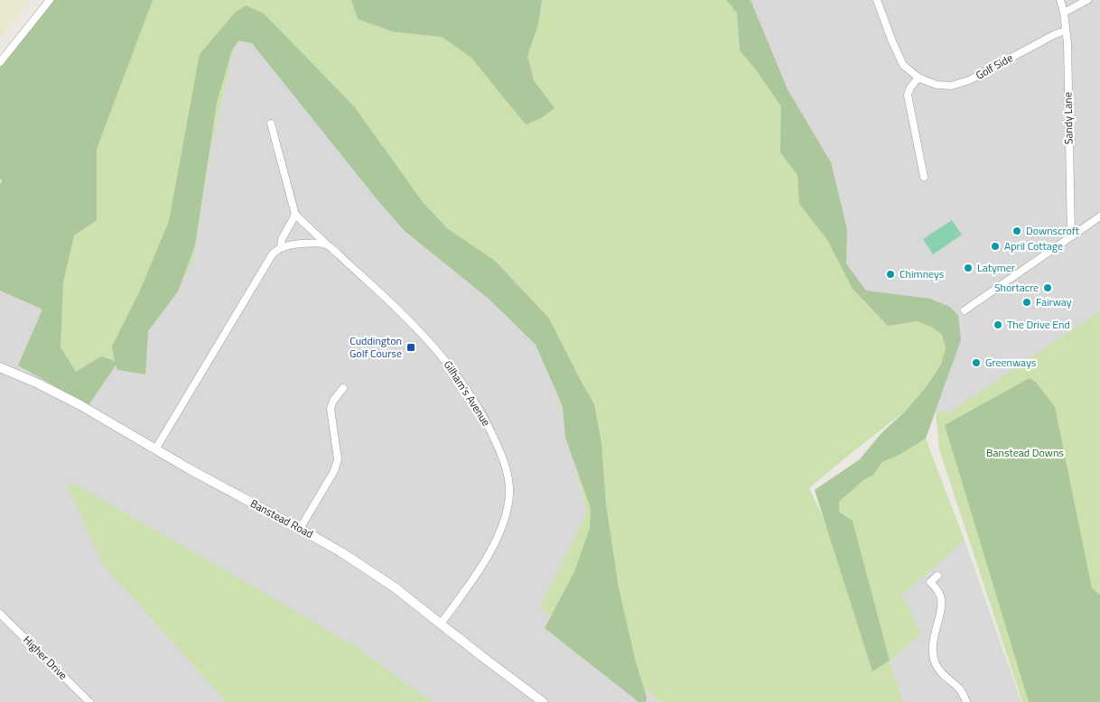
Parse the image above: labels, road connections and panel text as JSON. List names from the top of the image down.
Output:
{
  "streets": {
    "street": [
      "Golf Side",
      "Sandy Lane",
      "Gilham's Avenue",
      "Banstead Road",
      "Higher Drive"
    ]
  },
  "crossings": [
    ["Golf Side", "Sandy Lane"],
    ["Gilham's Avenue", "Banstead Road"]
  ],
  "parks": ["Banstead Downs"],
  "places": {
    "other": [
      "Downscroft",
      "April Cottage",
      "Latymer",
      "Chimneys",
      "Shortacre",
      "Fairway",
      "The Drive End",
      "Greenways"
    ],
    "transit": ["Cuddington Golf Course"]
  }
}
